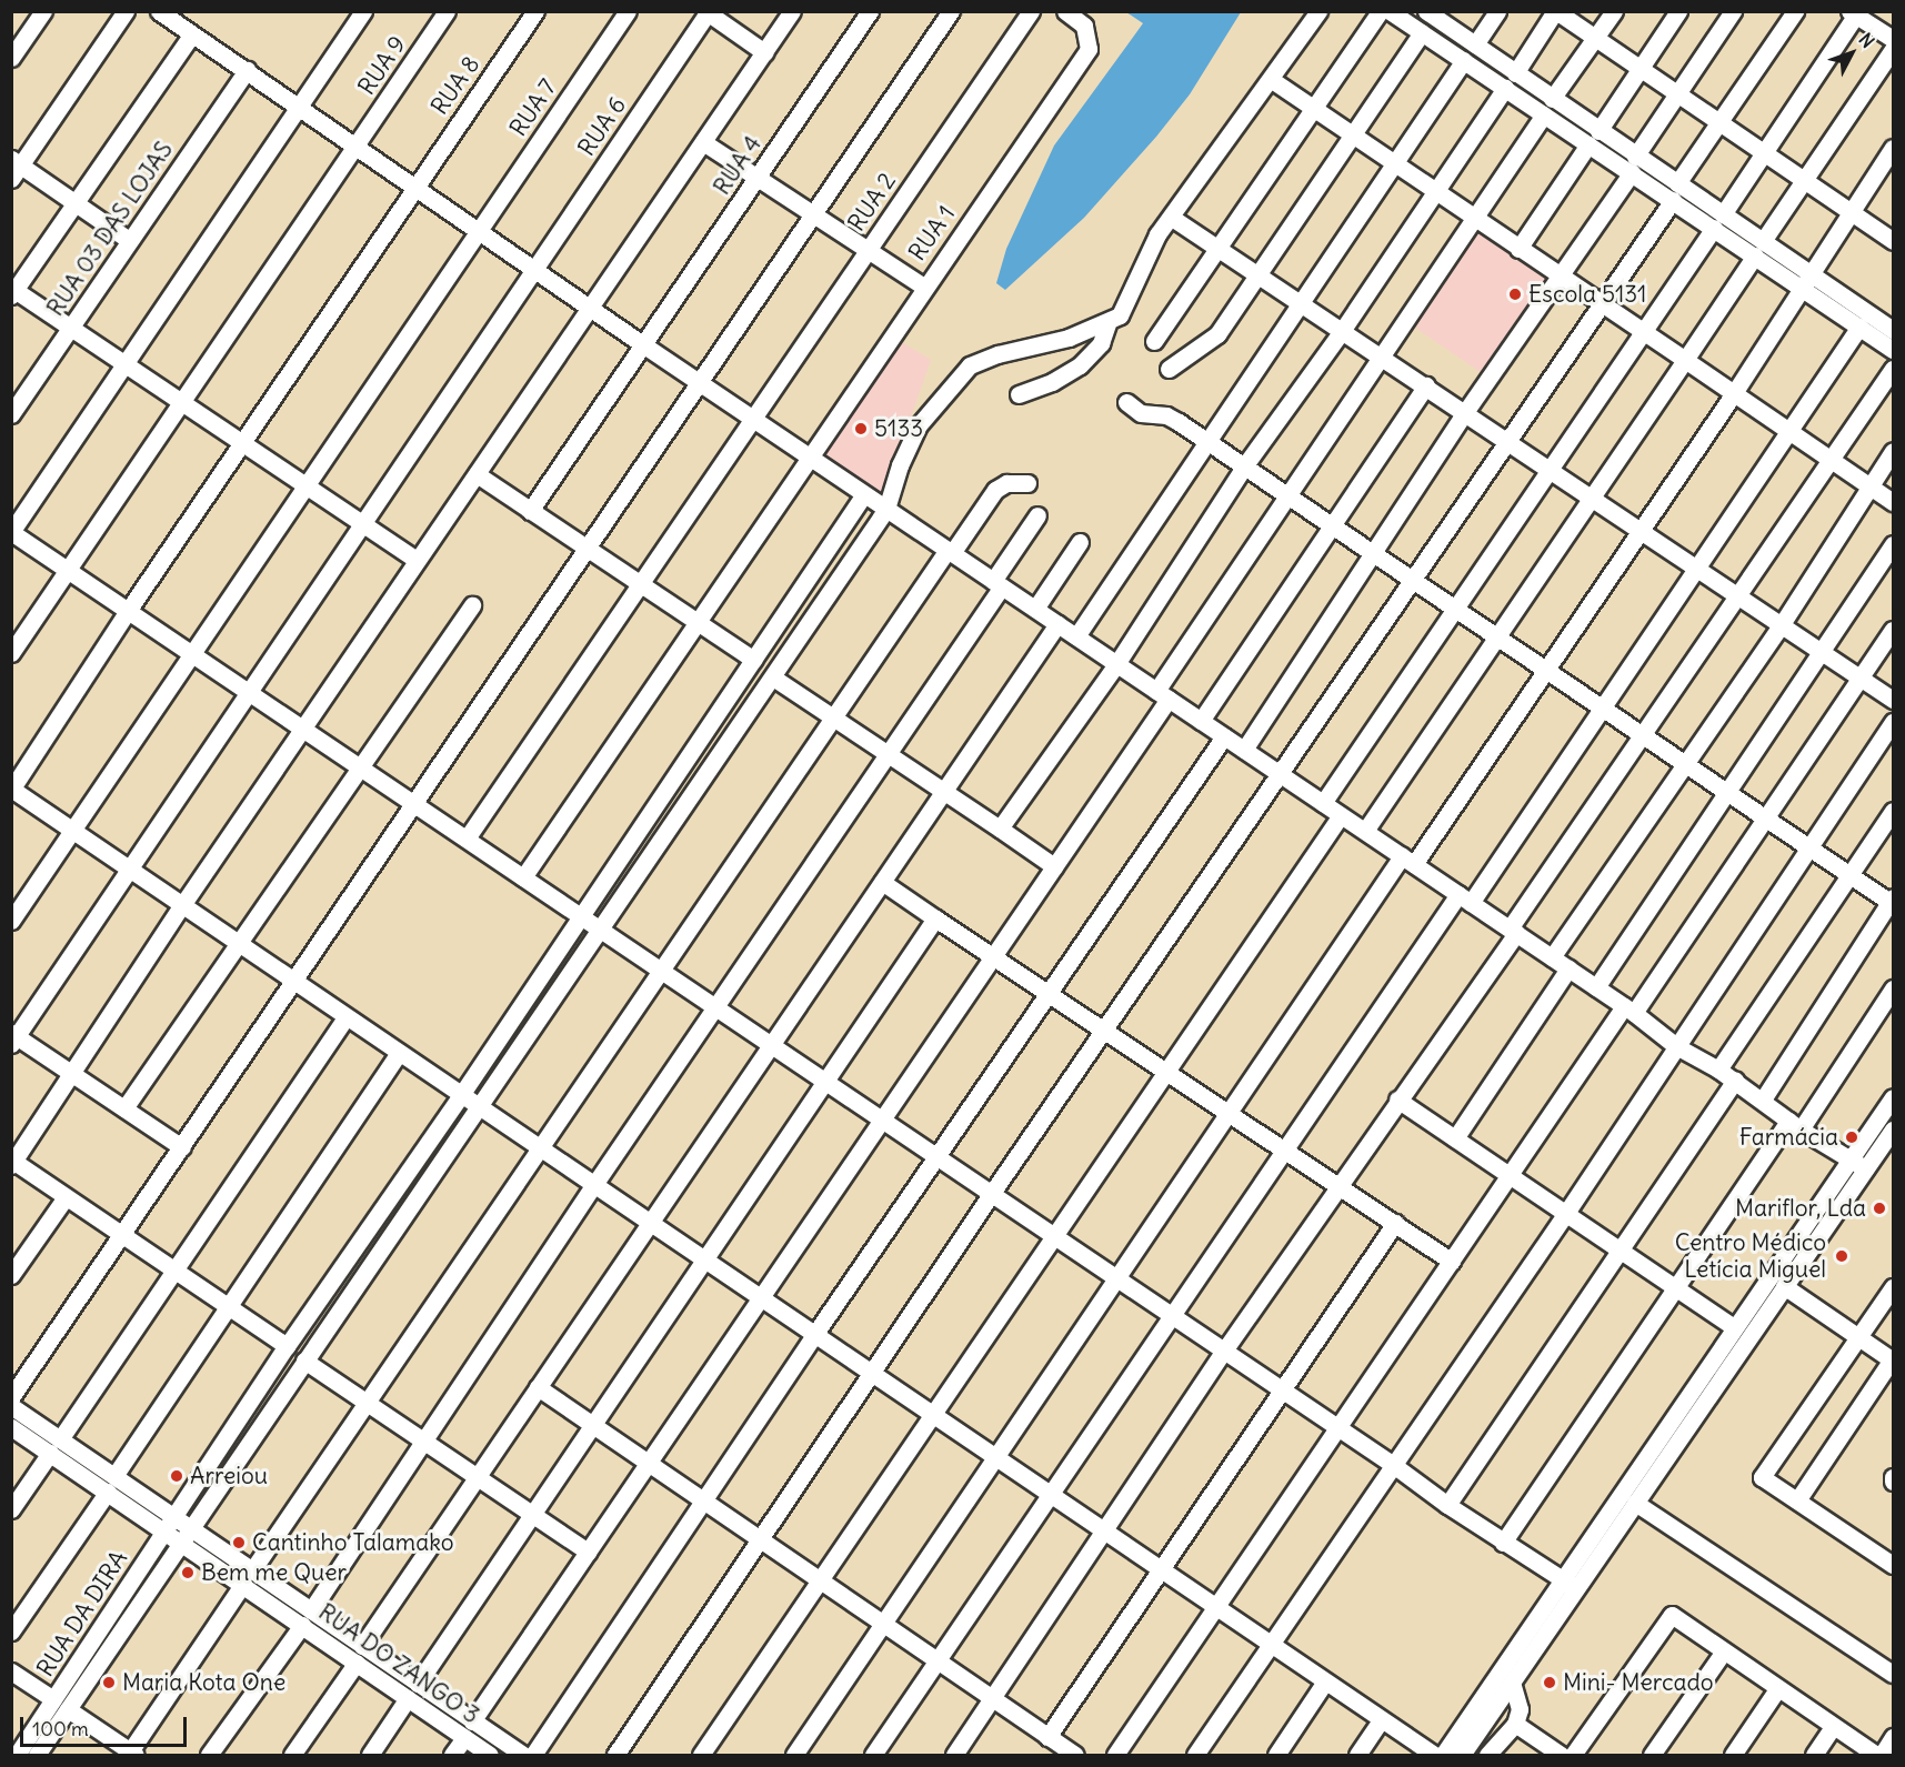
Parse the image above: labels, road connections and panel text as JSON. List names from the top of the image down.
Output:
{
  "streets": {
    "street": [
      "RUA 9",
      "RUA 8",
      "RUA 7",
      "RUA 6",
      "RUA 4",
      "RUA 2",
      "RUA 03 DAS LOJAS",
      "RUA 1",
      "RUA DA DIRA",
      "RUA DO ZANGO 3"
    ]
  },
  "places": [
    "Escola 5131",
    "5133",
    "Farmácia",
    "Mariflor, Lda",
    "Centro Médico Letícia Miguel",
    "Arreiou",
    "Cantinho Talamako",
    "Bem me Quer",
    "Maria Kota One",
    "Mini- Mercado"
  ],
  "scale_bar": "100 m",
  "north": "top right"
}
